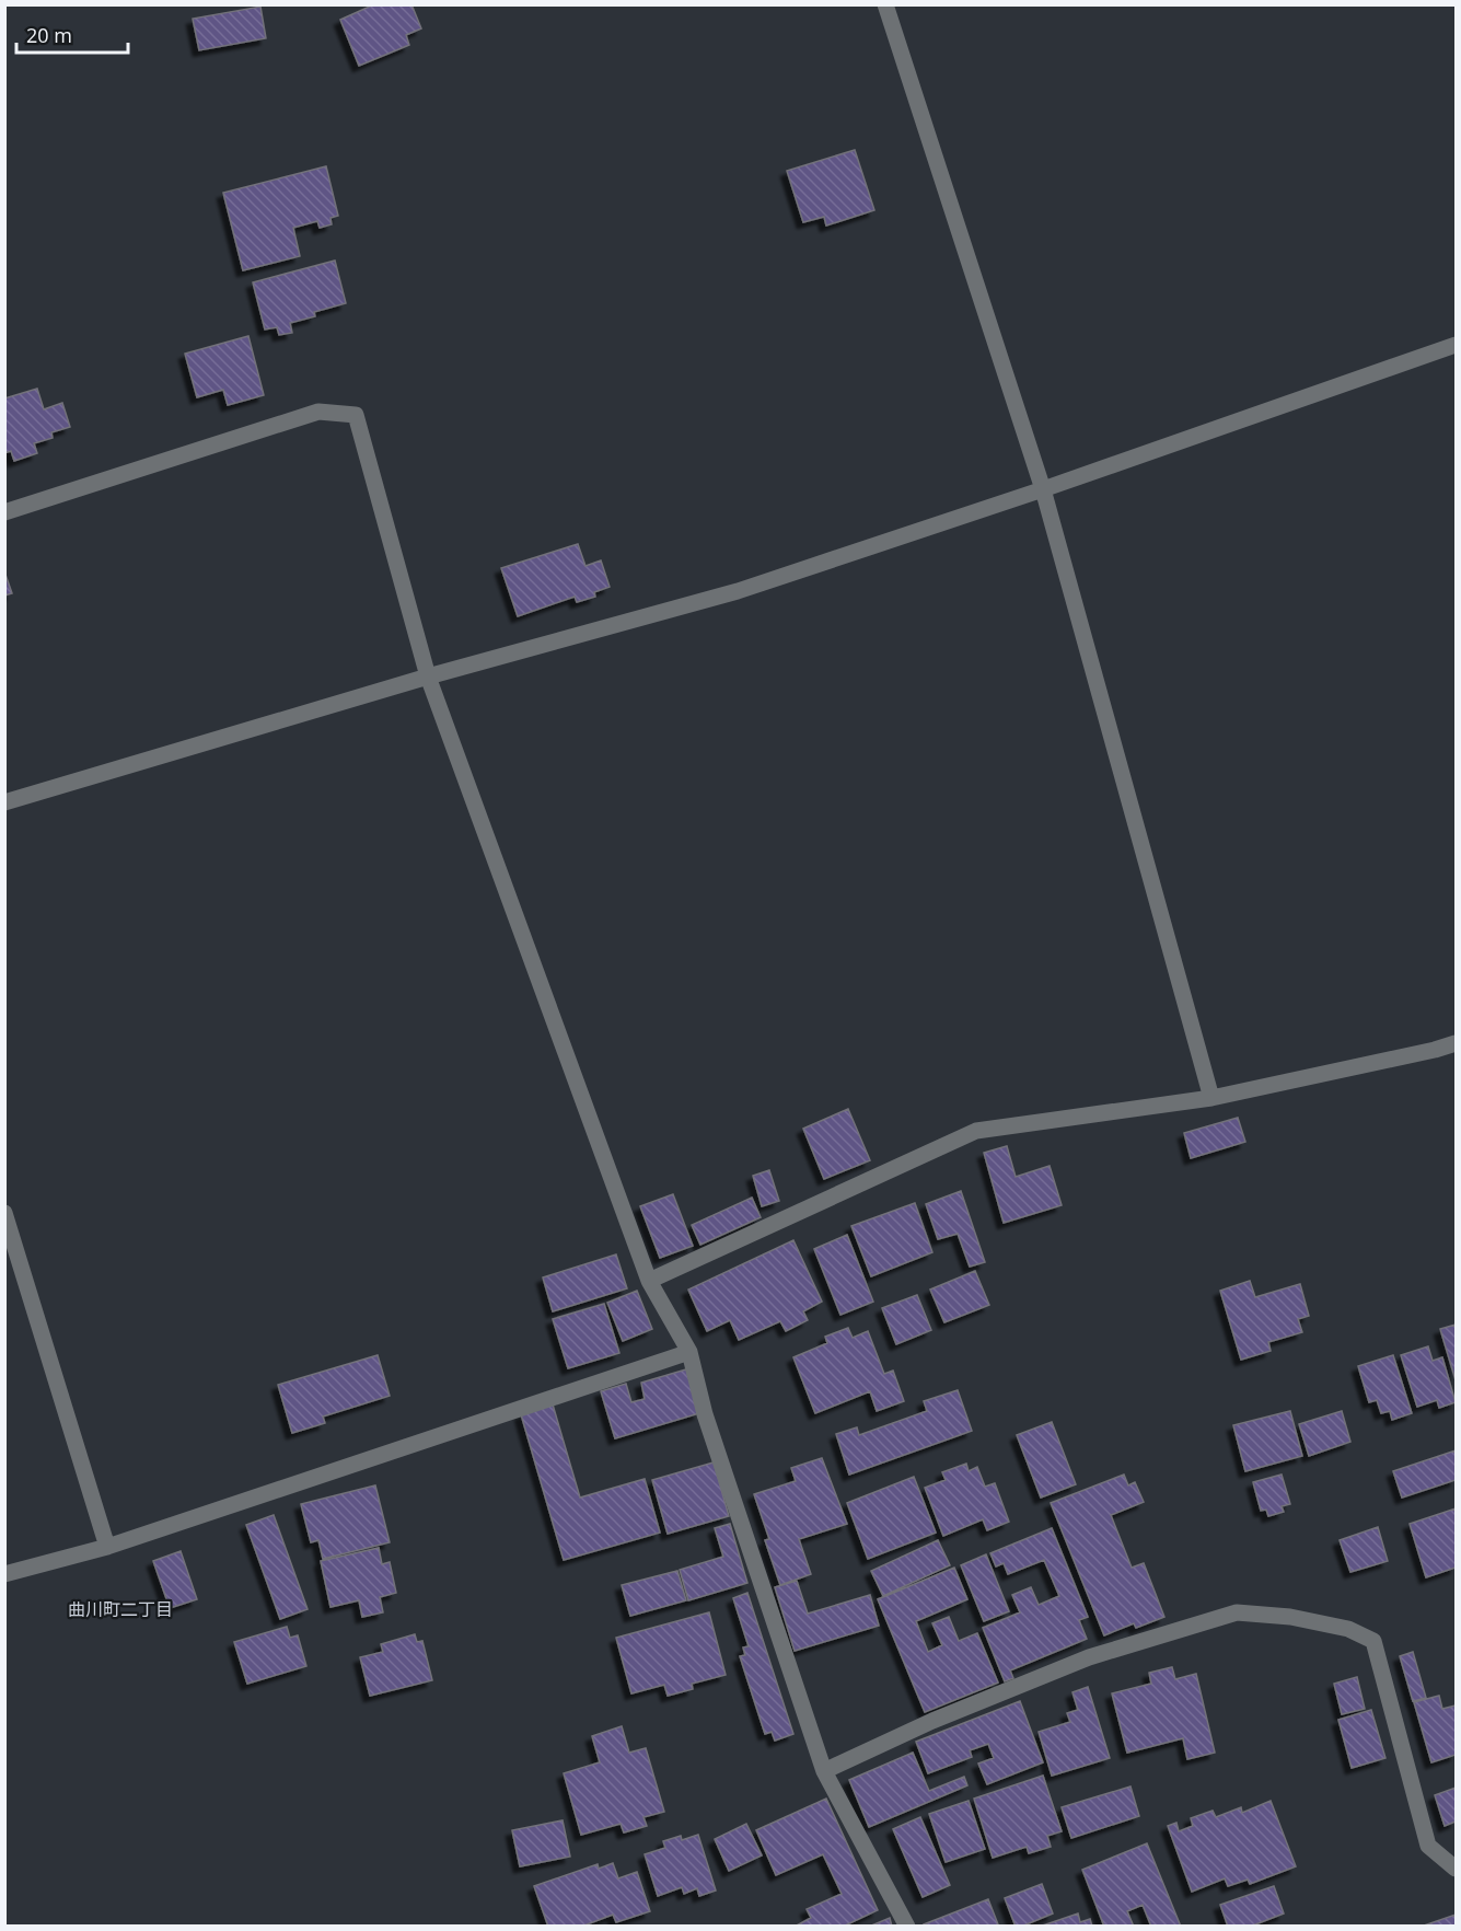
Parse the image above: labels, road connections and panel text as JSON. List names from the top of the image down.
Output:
{
  "districts": ["曲川町二丁目"],
  "scale_bar": "20 m"
}
